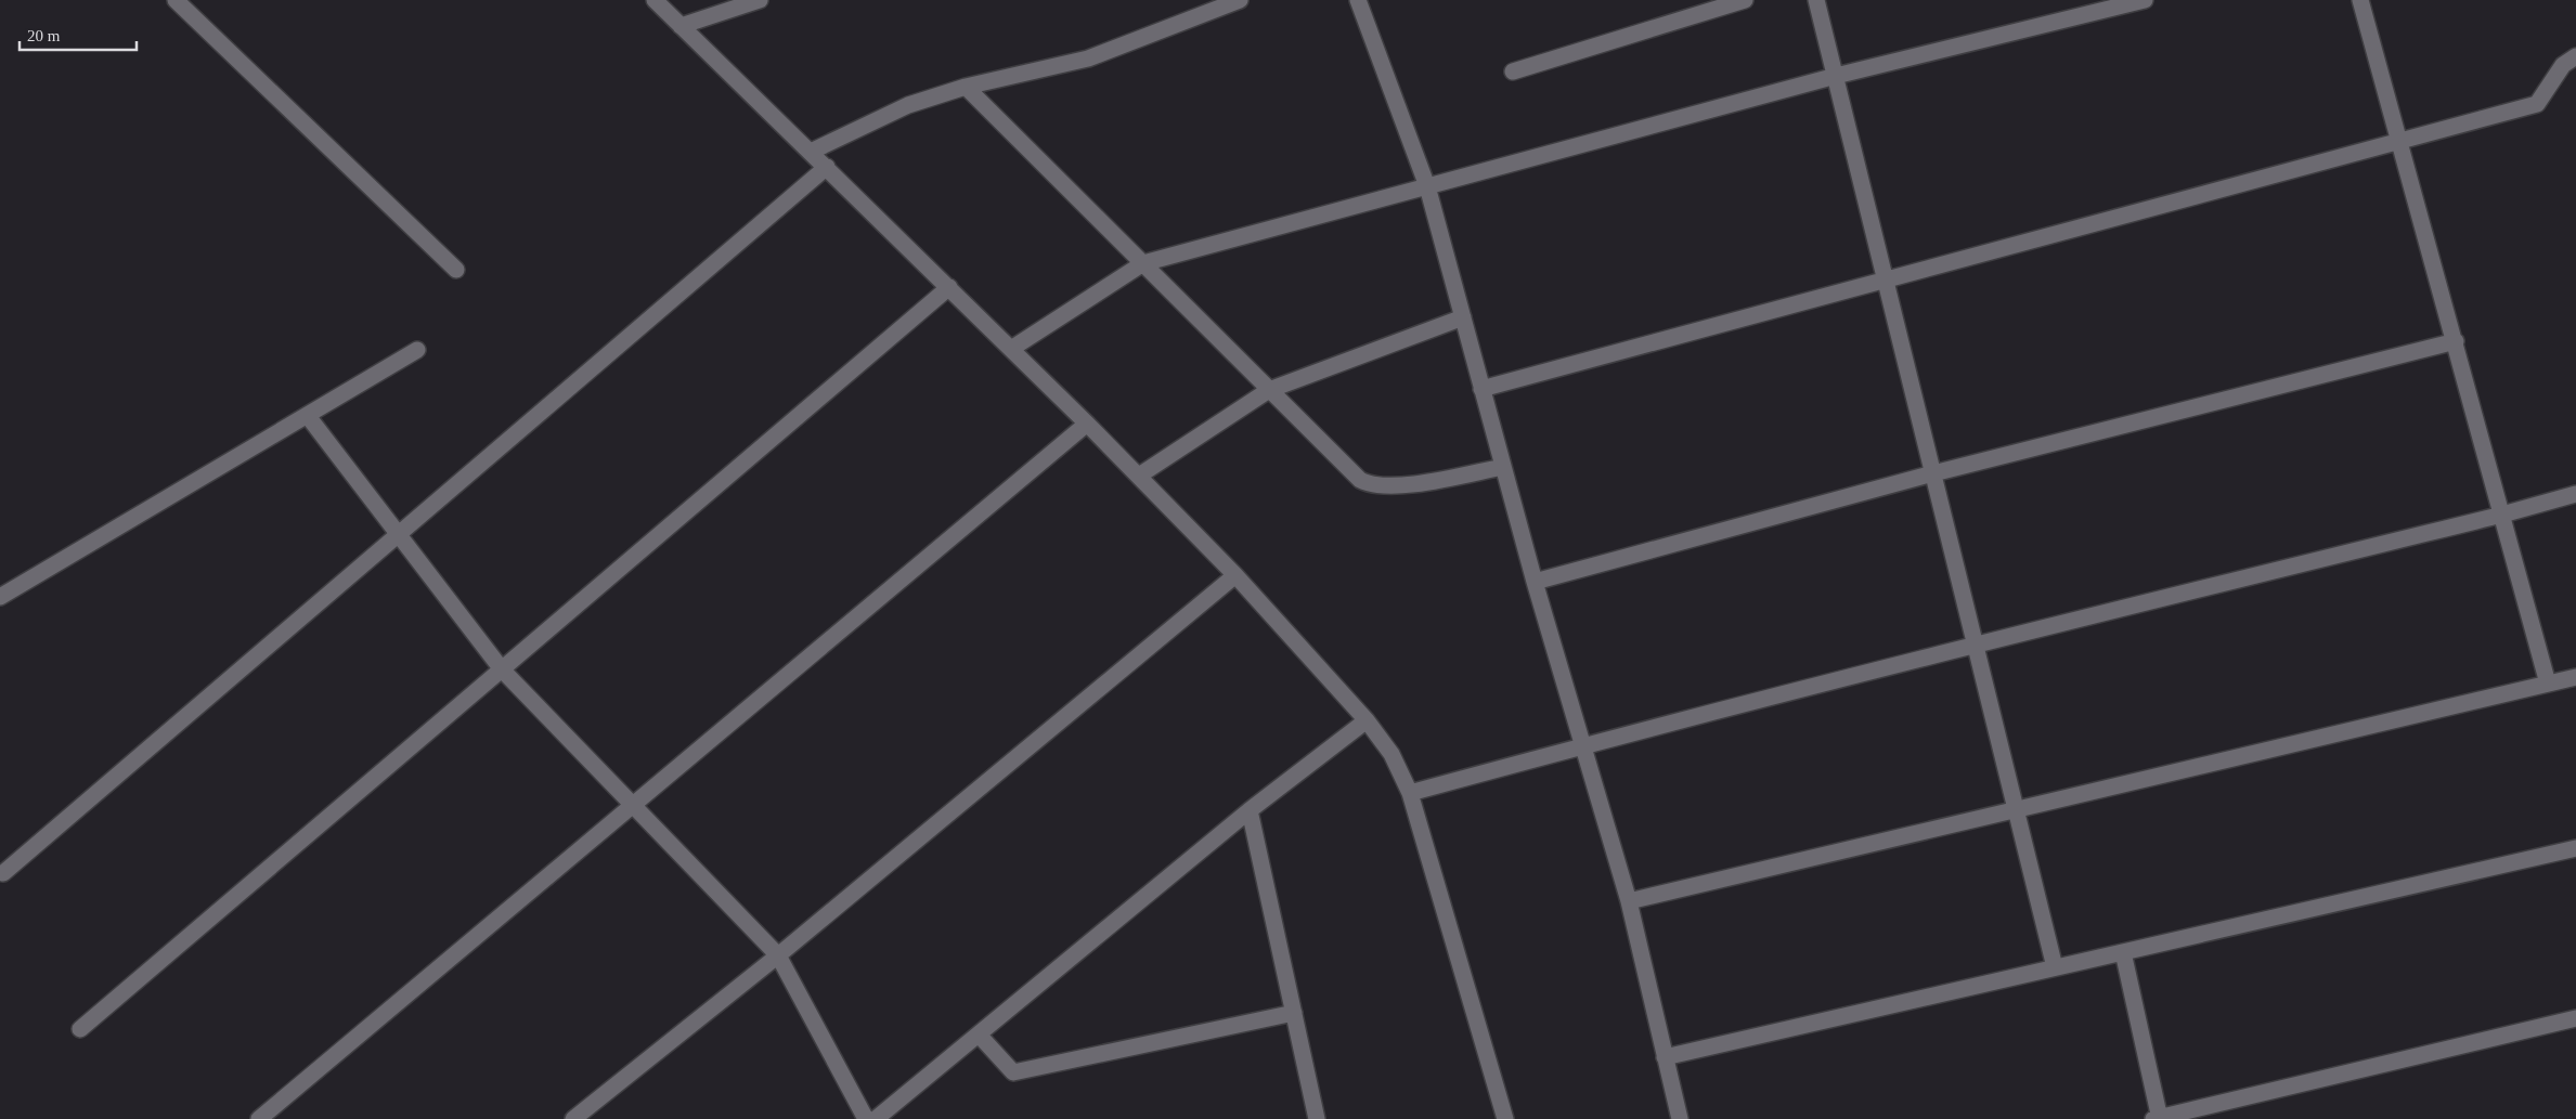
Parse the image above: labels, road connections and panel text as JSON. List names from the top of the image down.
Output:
{
  "scale_bar": "20 m"
}
